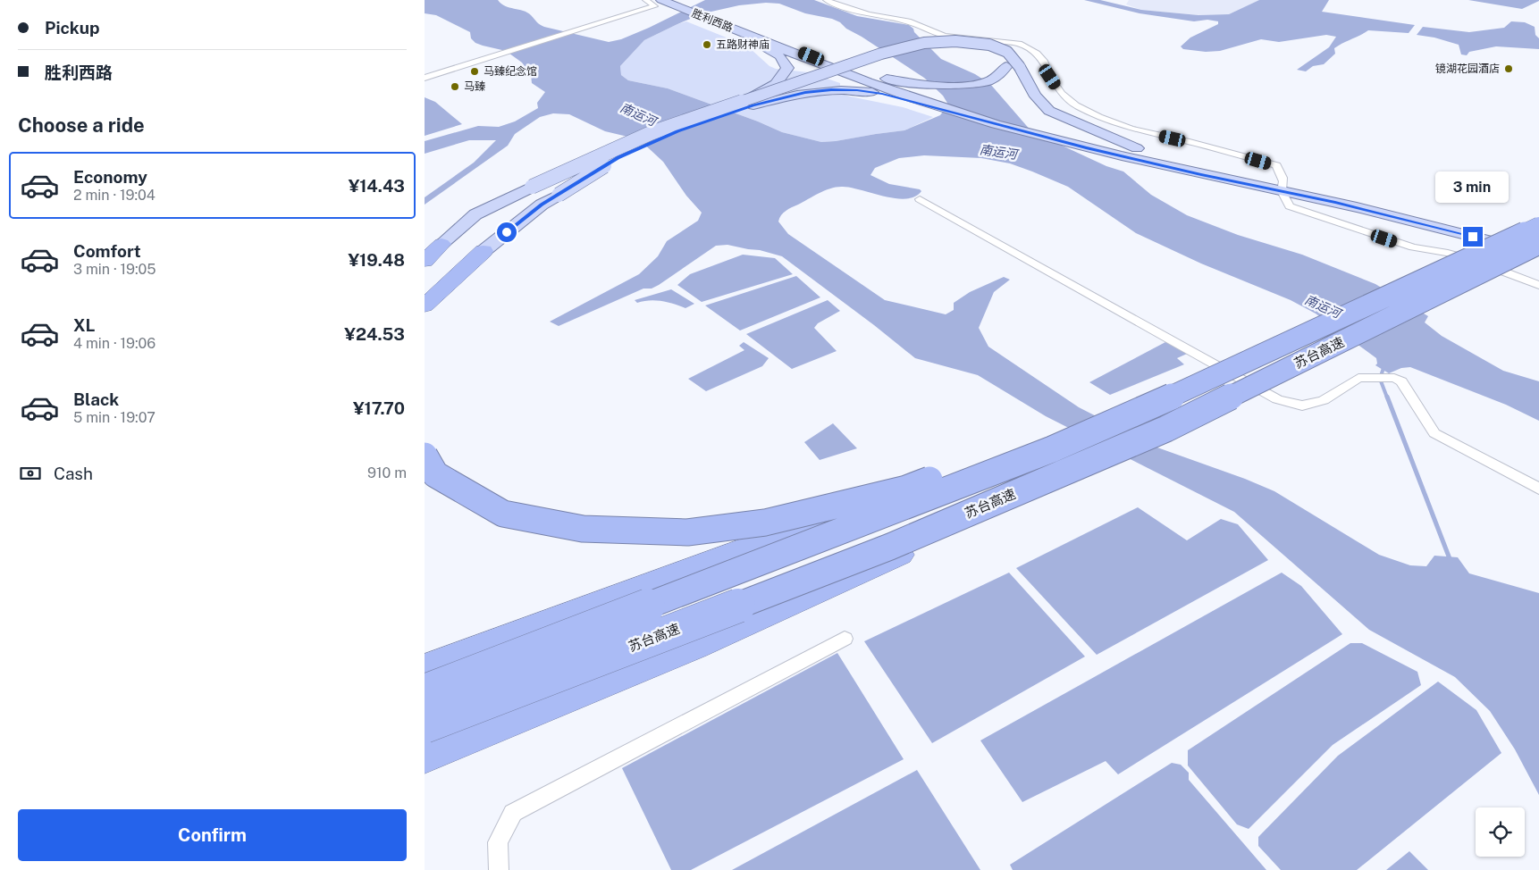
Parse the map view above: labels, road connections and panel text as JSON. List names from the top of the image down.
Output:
{
  "streets": {
    "highway": ["苏台高速"],
    "main road": ["胜利西路"]
  },
  "water": ["南运河"],
  "places": [
    "五路财神庙",
    "镜湖花园酒店",
    "马臻纪念馆",
    "马臻"
  ],
  "page": {
    "banner": ["Pickup", "胜利西路"],
    "heading": "Choose a ride",
    "list": [
      {
        "name": "Economy",
        "note": "2 min · 19:04",
        "value": "¥14.43"
      },
      {
        "name": "Comfort",
        "note": "3 min · 19:05",
        "value": "¥19.48"
      },
      {
        "name": "XL",
        "note": "4 min · 19:06",
        "value": "¥24.53"
      },
      {
        "name": "Black",
        "note": "5 min · 19:07",
        "value": "¥17.70"
      }
    ],
    "bubble": "3 min",
    "pay": ["Cash", "910 m"],
    "buttons": "Confirm"
  }
}
